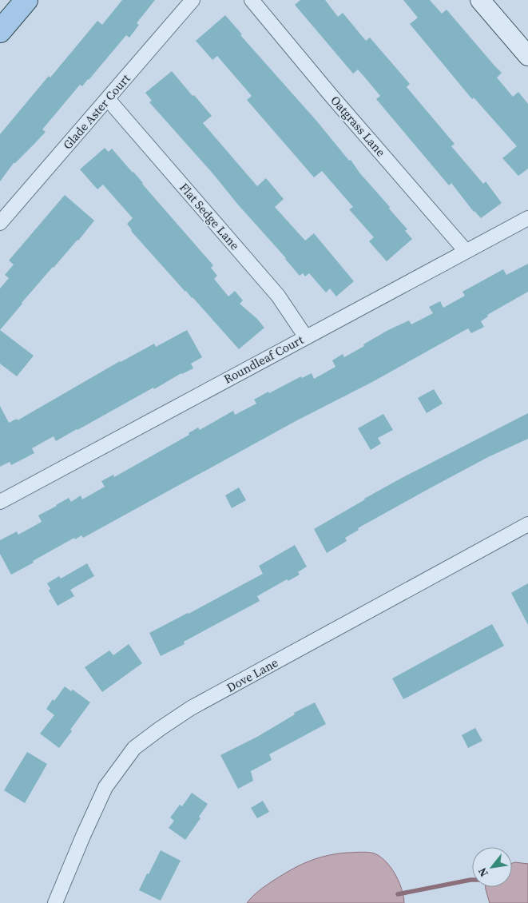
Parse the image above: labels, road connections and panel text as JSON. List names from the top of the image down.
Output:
{
  "streets": {
    "street": [
      "Glade Aster Court",
      "Oatgrass Lane",
      "Flat Sedge Lane",
      "Roundleaf Court",
      "Dove Lane"
    ]
  },
  "crossings": [
    ["Glade Aster Court", "Flat Sedge Lane"],
    ["Oatgrass Lane", "Roundleaf Court"],
    ["Flat Sedge Lane", "Roundleaf Court"]
  ],
  "north": "bottom left"
}
